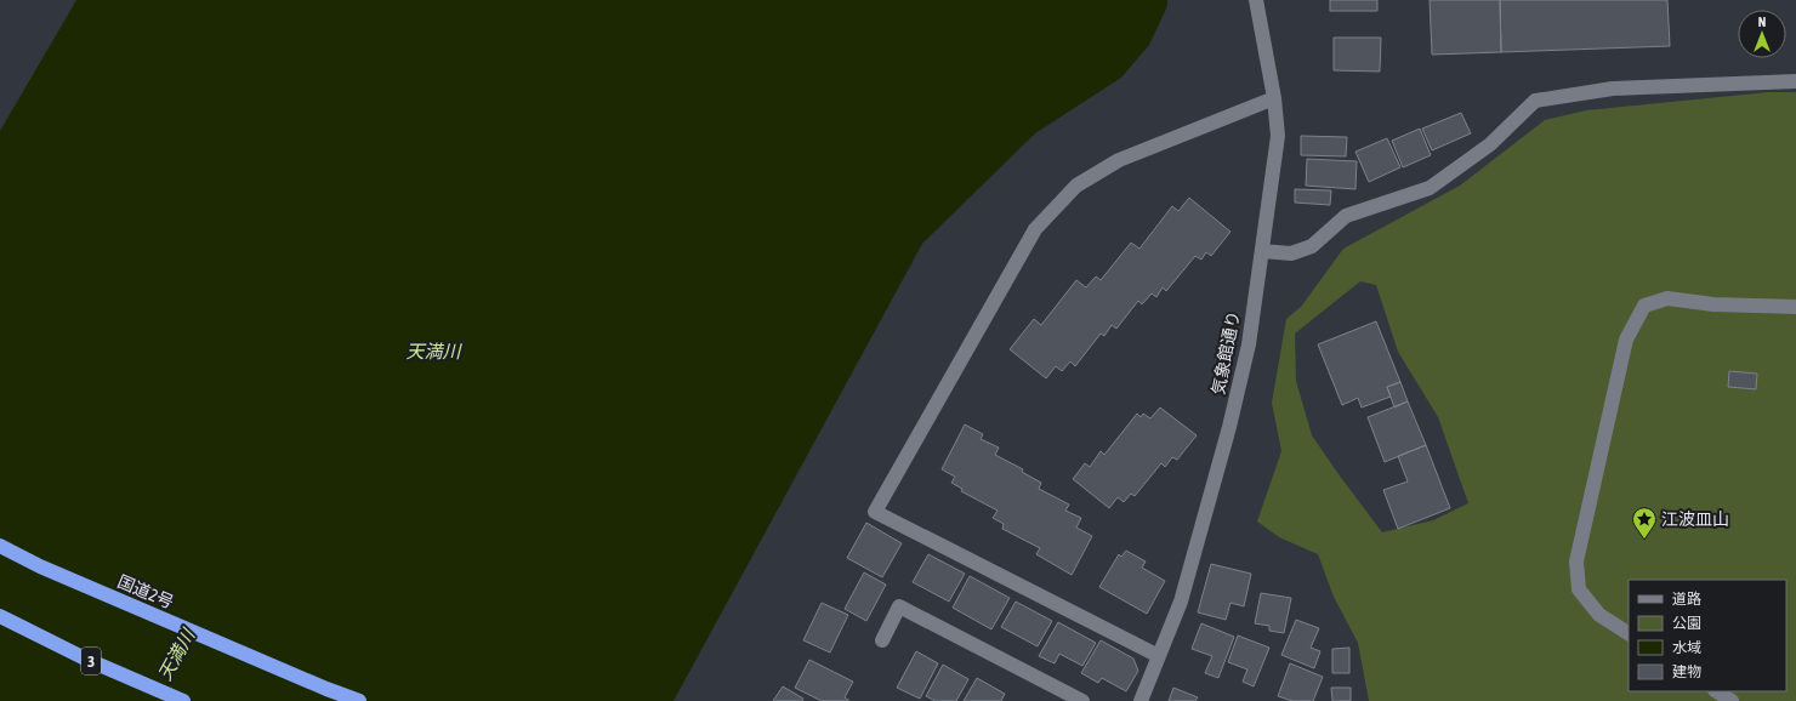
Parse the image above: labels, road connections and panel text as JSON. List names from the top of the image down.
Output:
{
  "streets": {
    "highway": ["国道2号", "3"],
    "street": ["気象館通り"]
  },
  "water": ["天満川"],
  "places": {
    "place": ["江波皿山"]
  },
  "legend": [
    "道路",
    "公園",
    "水域",
    "建物"
  ],
  "north": "top"
}
